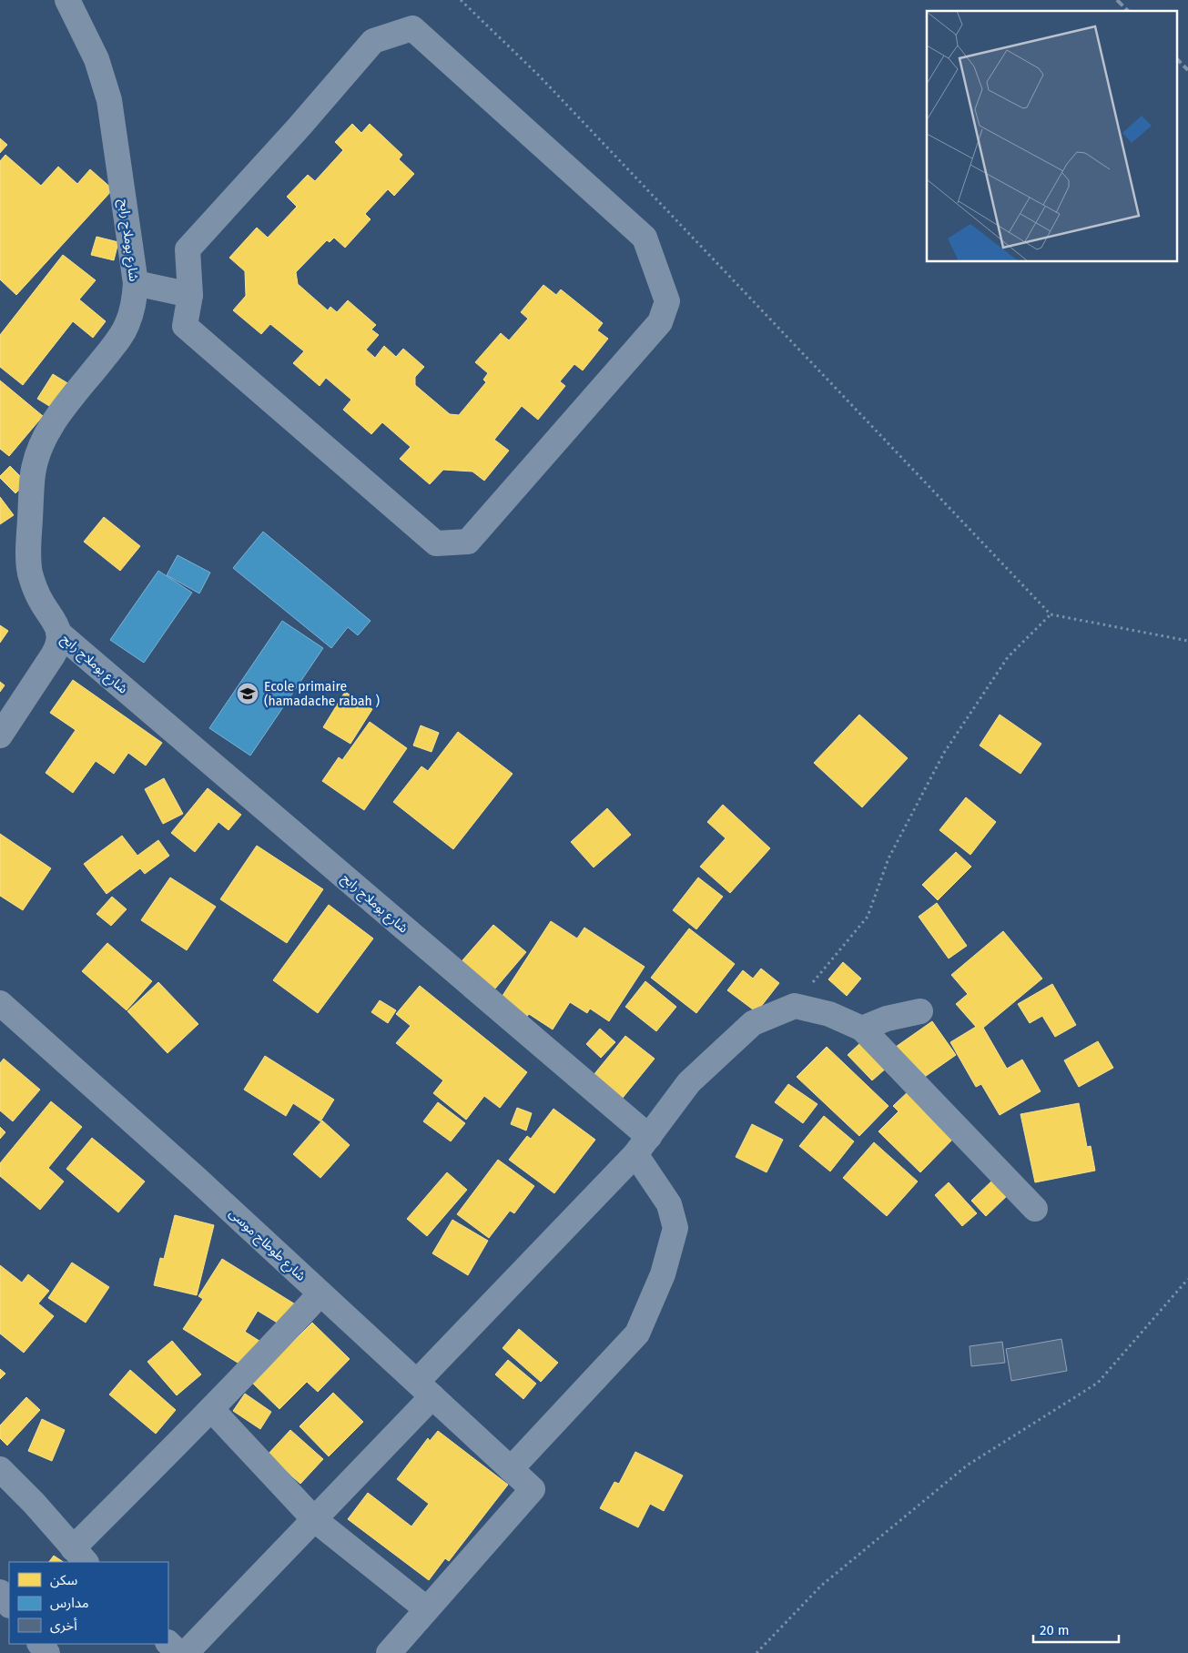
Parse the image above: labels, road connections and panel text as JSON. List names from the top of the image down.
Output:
{
  "streets": {
    "street": ["شارع بوملاح رابح", "شارع طوطاح موسى"]
  },
  "crossings": [
    ["شارع بوملاح رابح", "شارع طوطاح موسى"]
  ],
  "places": {
    "school or university": ["Ecole primaire (hamadache rabah )"]
  },
  "legend": ["سكن", "مدارس", "أخرى"],
  "scale_bar": "20 m"
}
